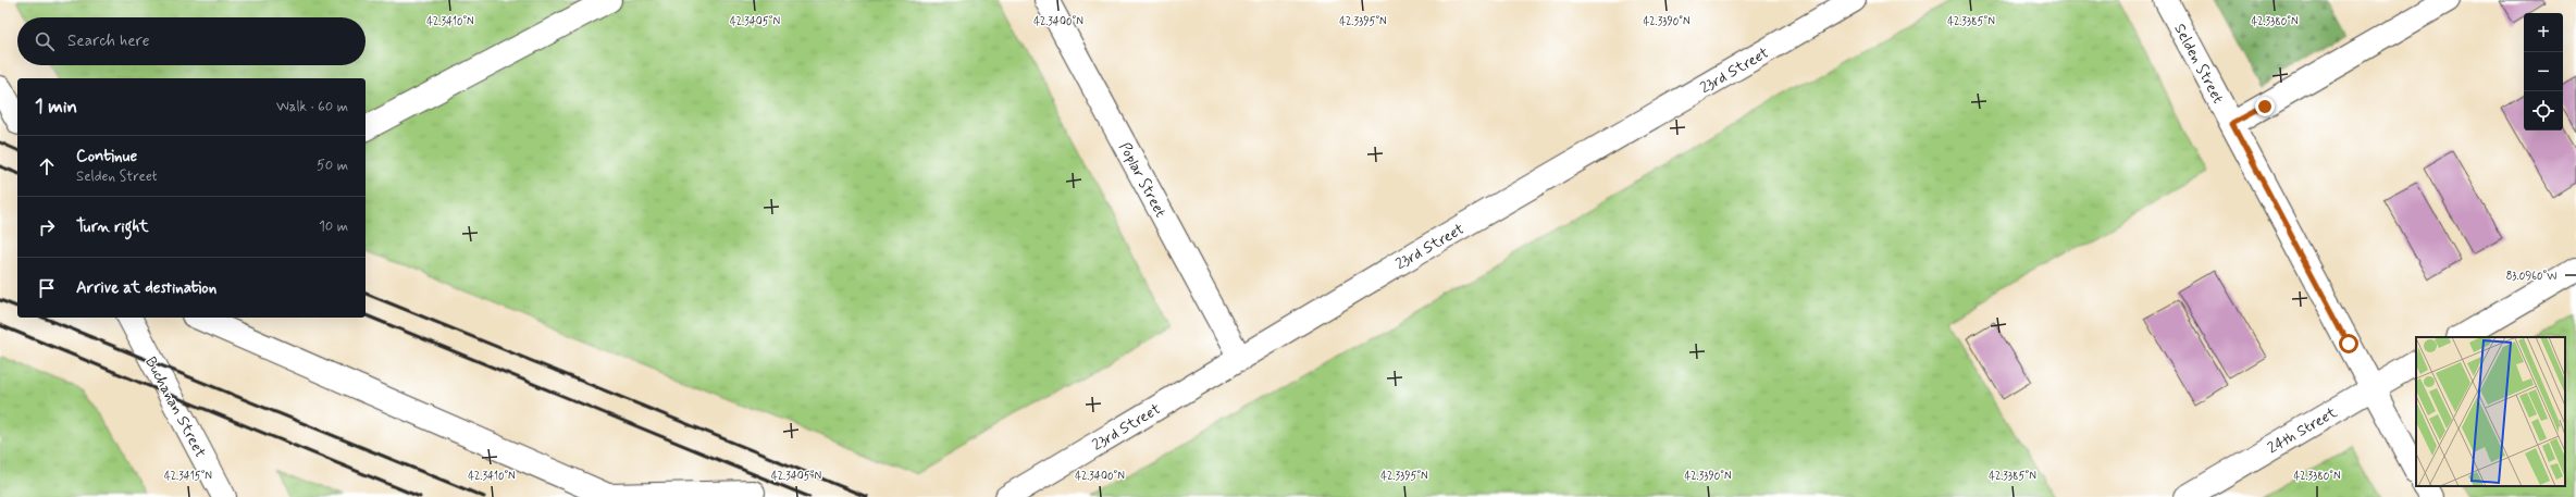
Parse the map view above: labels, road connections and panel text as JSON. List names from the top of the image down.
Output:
{
  "streets": {
    "street": [
      "Selden Street",
      "23rd Street",
      "Poplar Street",
      "Buchanan Street",
      "24th Street"
    ]
  },
  "crossings": [
    ["Selden Street", "24th Street"],
    ["23rd Street", "Poplar Street"]
  ],
  "page": {
    "map_buttons": ["+", "−"],
    "search": "Search here",
    "heading": ["1 min", "Walk · 60 m"],
    "list": [
      ["Continue", "Selden Street", "50 m"],
      ["Turn right", "10 m"],
      "Arrive at destination"
    ]
  },
  "coordinates": [
    "42.3410°N",
    "42.3405°N",
    "42.3400°N",
    "42.3395°N",
    "42.3390°N",
    "42.3385°N",
    "42.3380°N",
    "83.0960°W",
    "42.3415°N"
  ]
}
